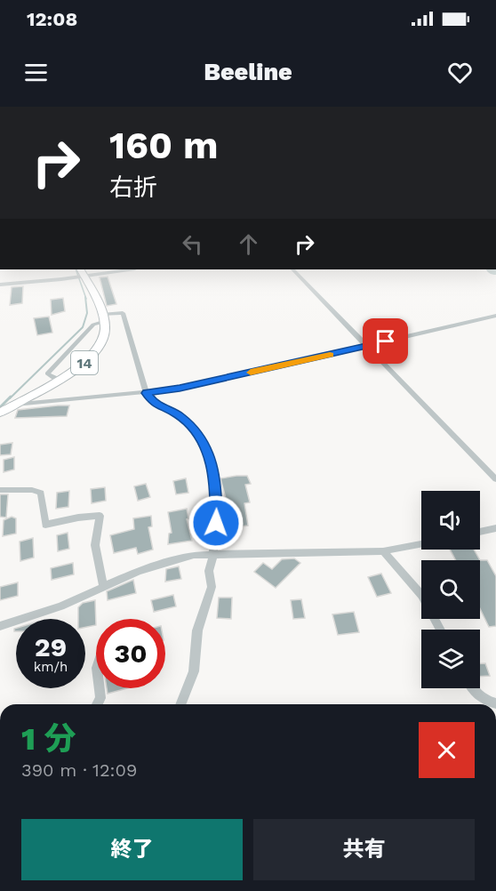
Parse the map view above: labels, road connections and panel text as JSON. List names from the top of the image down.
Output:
{
  "streets": {
    "main road": ["14"]
  },
  "page": {
    "status": "12:08",
    "header": "Beeline",
    "turn": ["160 m", "右折"],
    "speed": "29 km/h",
    "limit": "30",
    "heading": ["1 分", "390 m · 12:09"],
    "buttons": ["終了", "共有"]
  }
}
